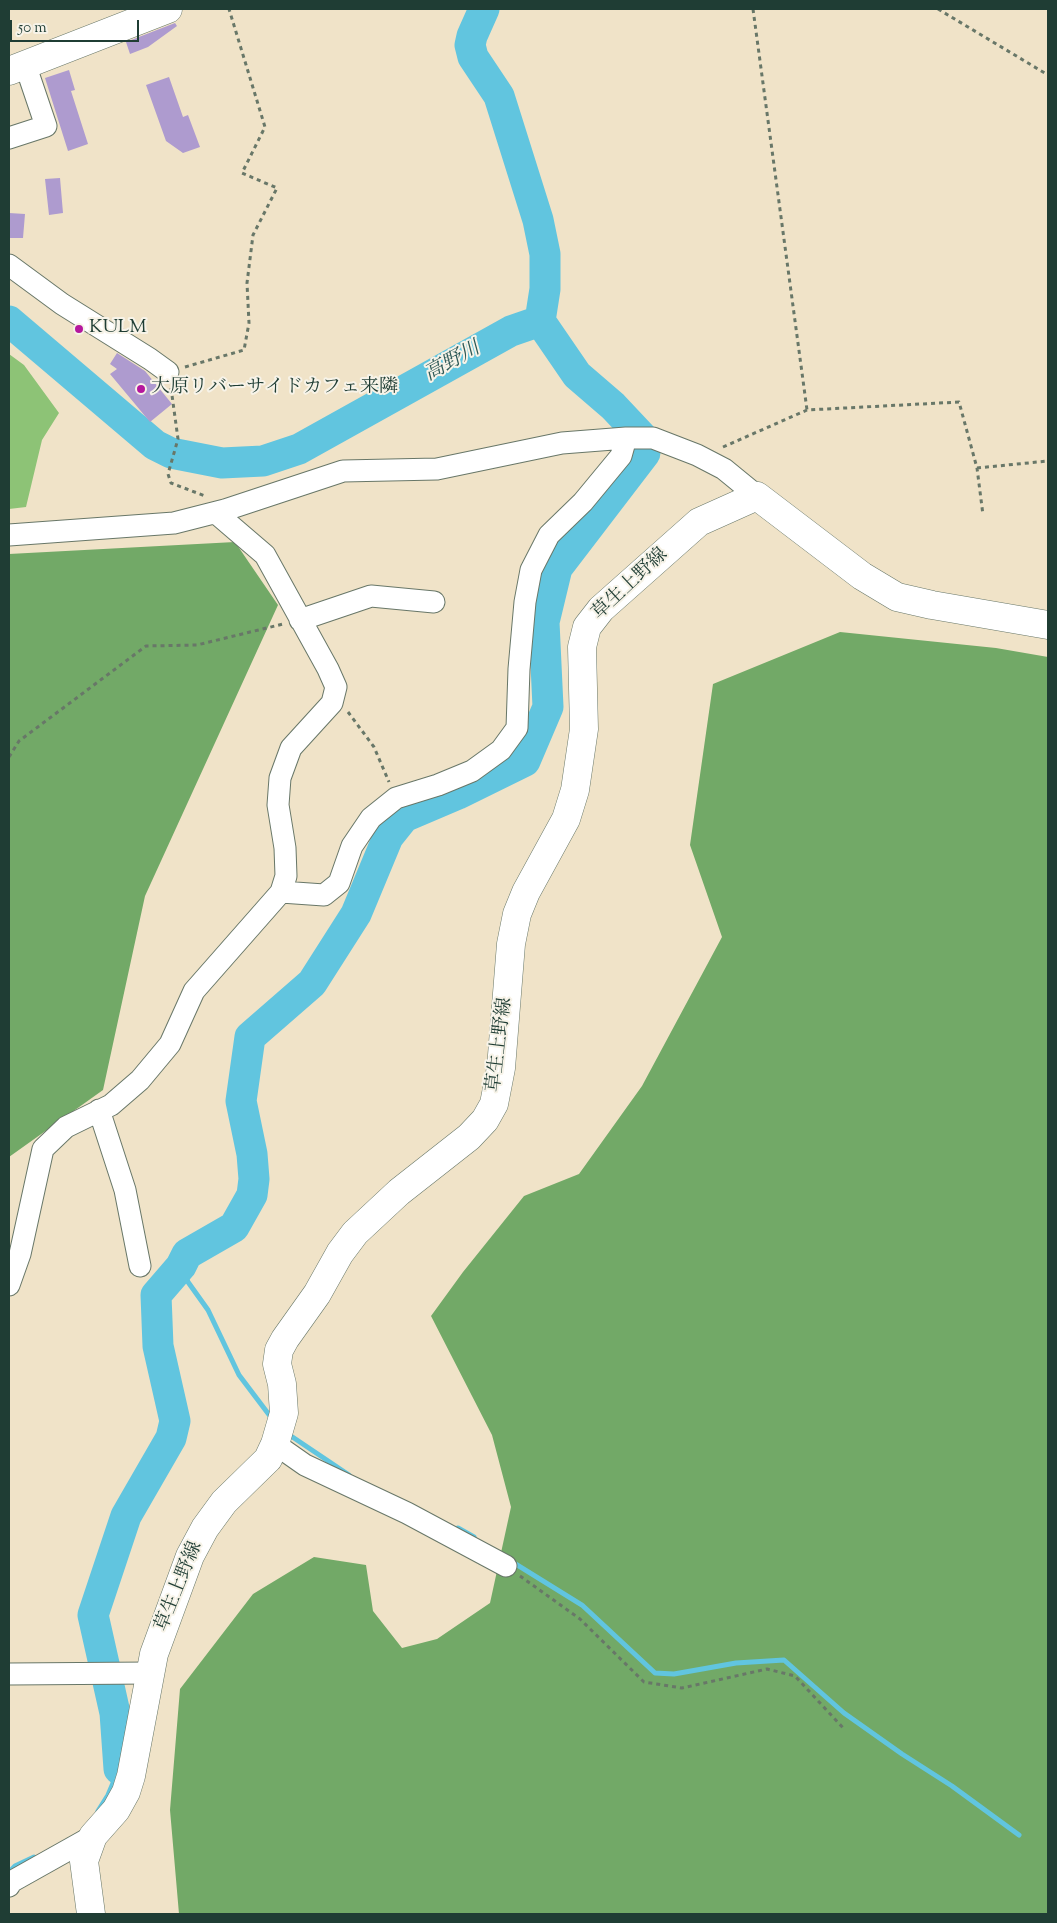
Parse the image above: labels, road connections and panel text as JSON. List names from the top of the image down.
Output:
{
  "streets": {
    "main road": ["草生上野線"]
  },
  "water": ["高野川"],
  "places": ["KULM", "大原リバーサイドカフェ来隣"],
  "scale_bar": "50 m"
}
